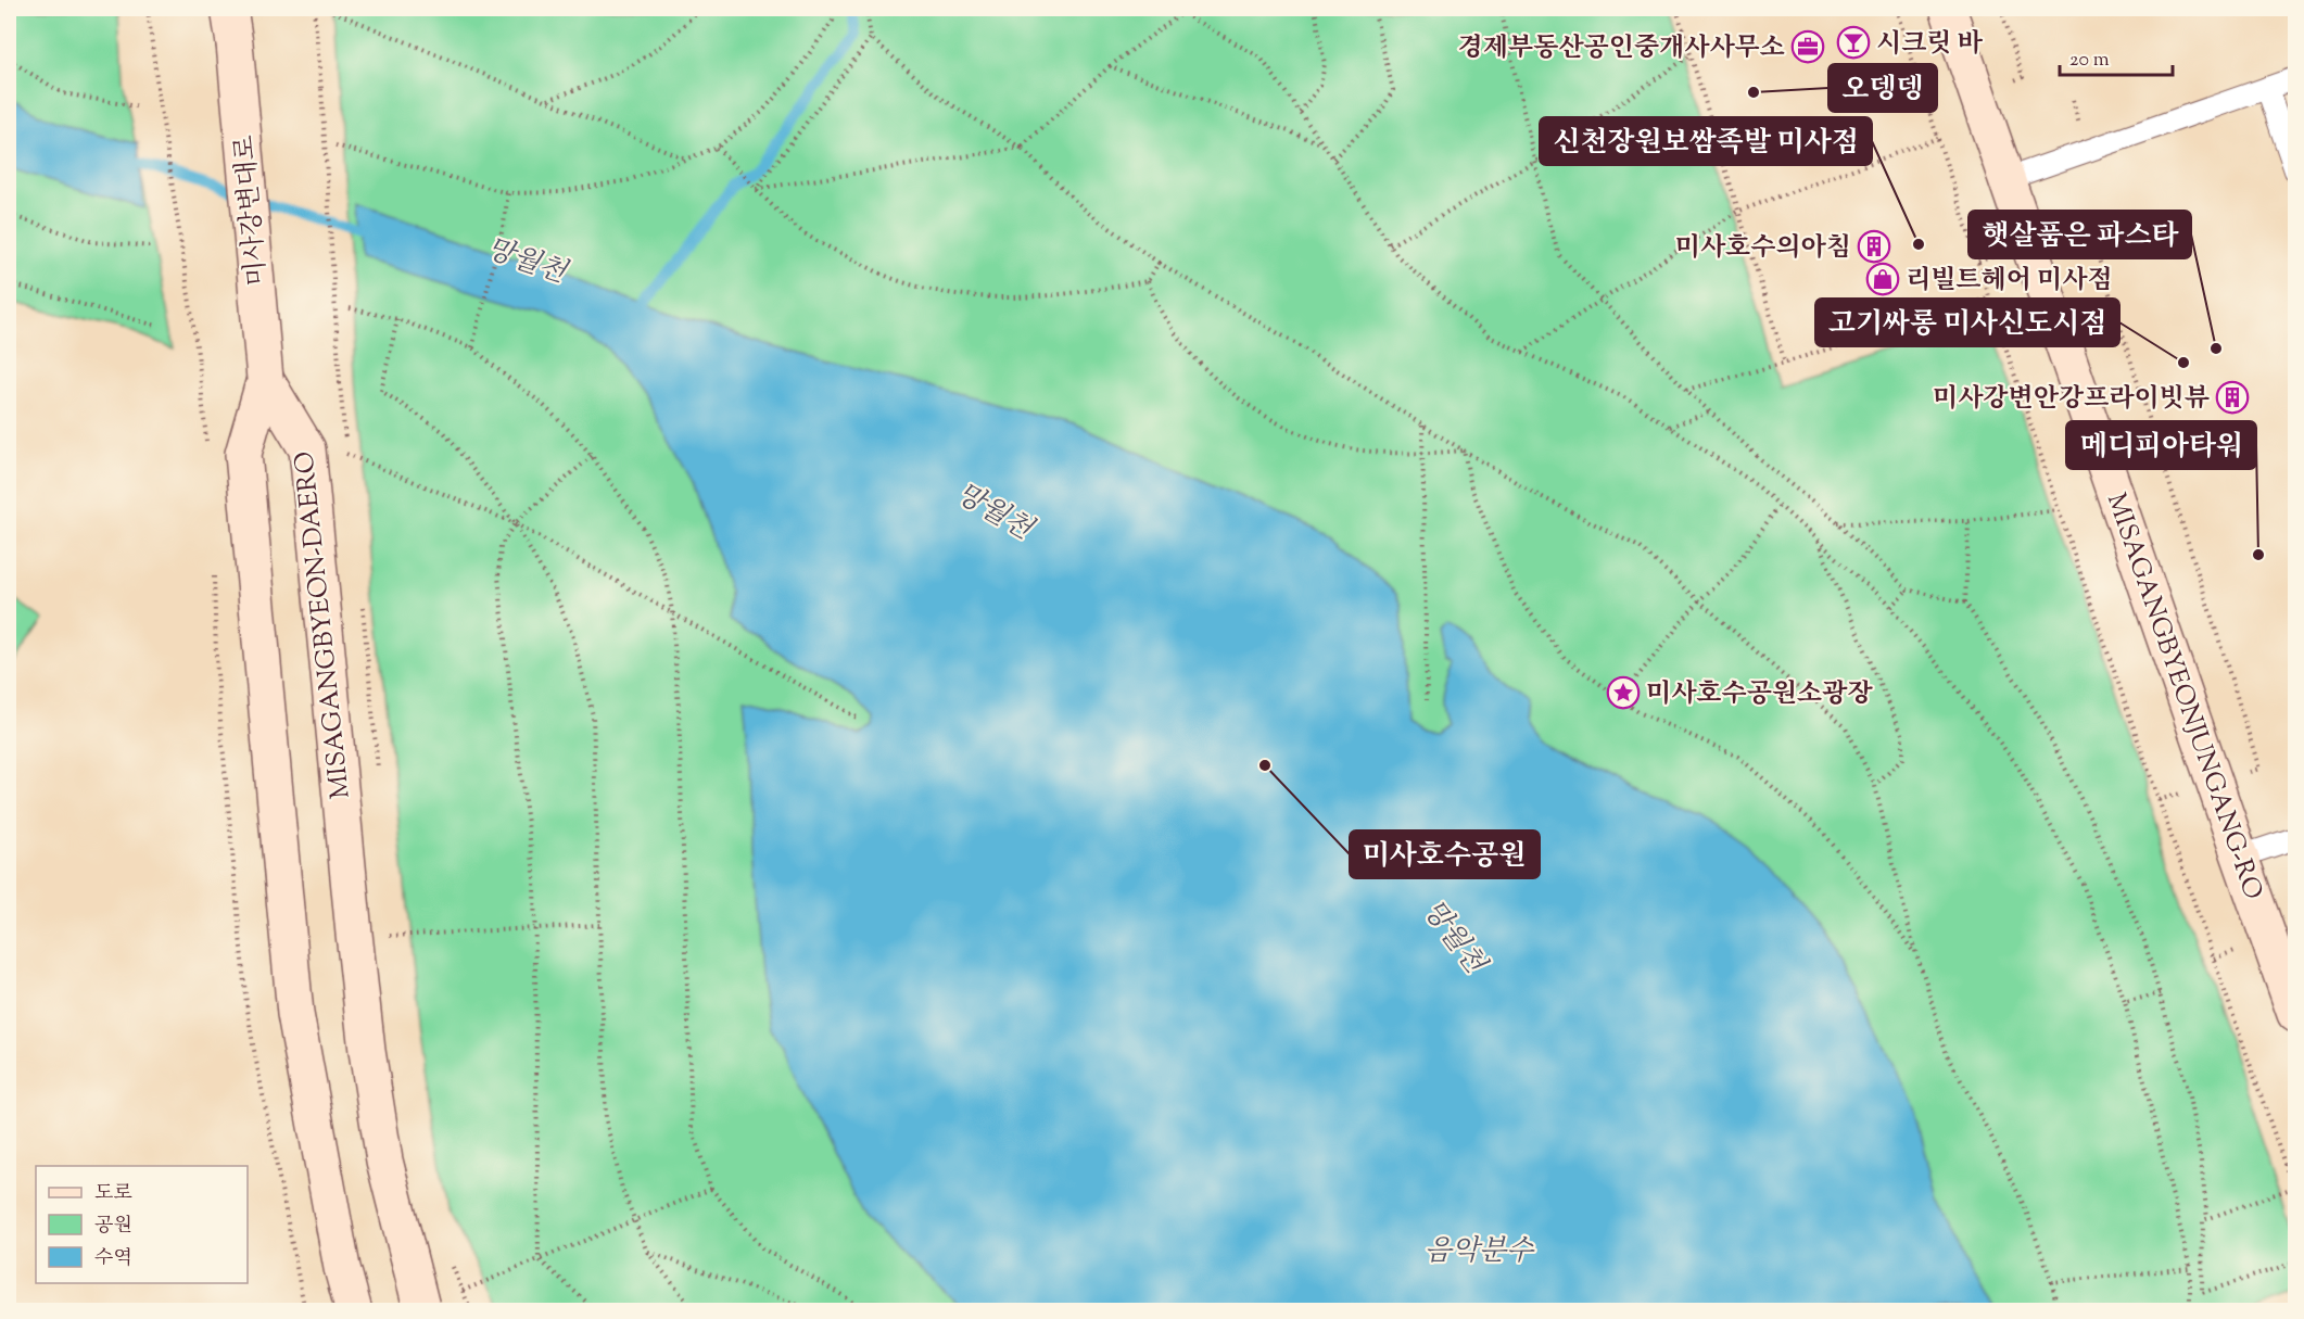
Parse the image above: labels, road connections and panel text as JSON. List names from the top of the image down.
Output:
{
  "streets": {
    "main road": ["미사강변대로", "MISAGANGBYEON-DAERO", "MISAGANGBYEONJUNGANG-RO"]
  },
  "crossings": [
    ["미사강변대로", "MISAGANGBYEON-DAERO"]
  ],
  "water": ["망월천", "음악분수"],
  "places": {
    "bar": ["시크릿 바"],
    "office": ["경제부동산공인중개사사무소"],
    "other": [
      "오뎅뎅",
      "신천장원보쌈족발 미사점",
      "햇살품은 파스타",
      "고기싸롱 미사신도시점",
      "메디피아타워",
      "미사호수공원"
    ],
    "building": ["미사호수의아침", "미사강변안강프라이빗뷰"],
    "shop": ["리빌트헤어 미사점"],
    "place": ["미사호수공원소광장"]
  },
  "legend": ["도로", "공원", "수역"],
  "scale_bar": "20 m"
}
